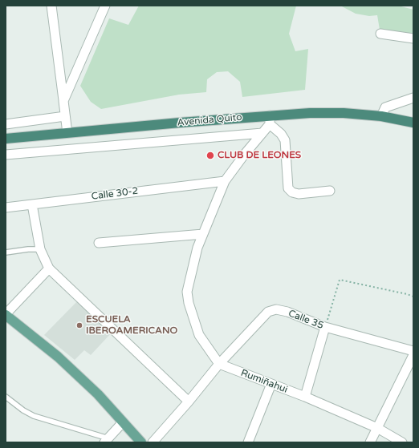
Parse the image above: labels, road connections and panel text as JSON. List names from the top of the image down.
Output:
{
  "streets": {
    "highway": ["Avenida Quito"],
    "street": ["Calle 30-2", "Calle 35", "Rumiñahui"]
  },
  "crossings": [
    ["Calle 35", "Rumiñahui"]
  ],
  "places": ["CLUB DE LEONES", "ESCUELA IBEROAMERICANO"]
}
